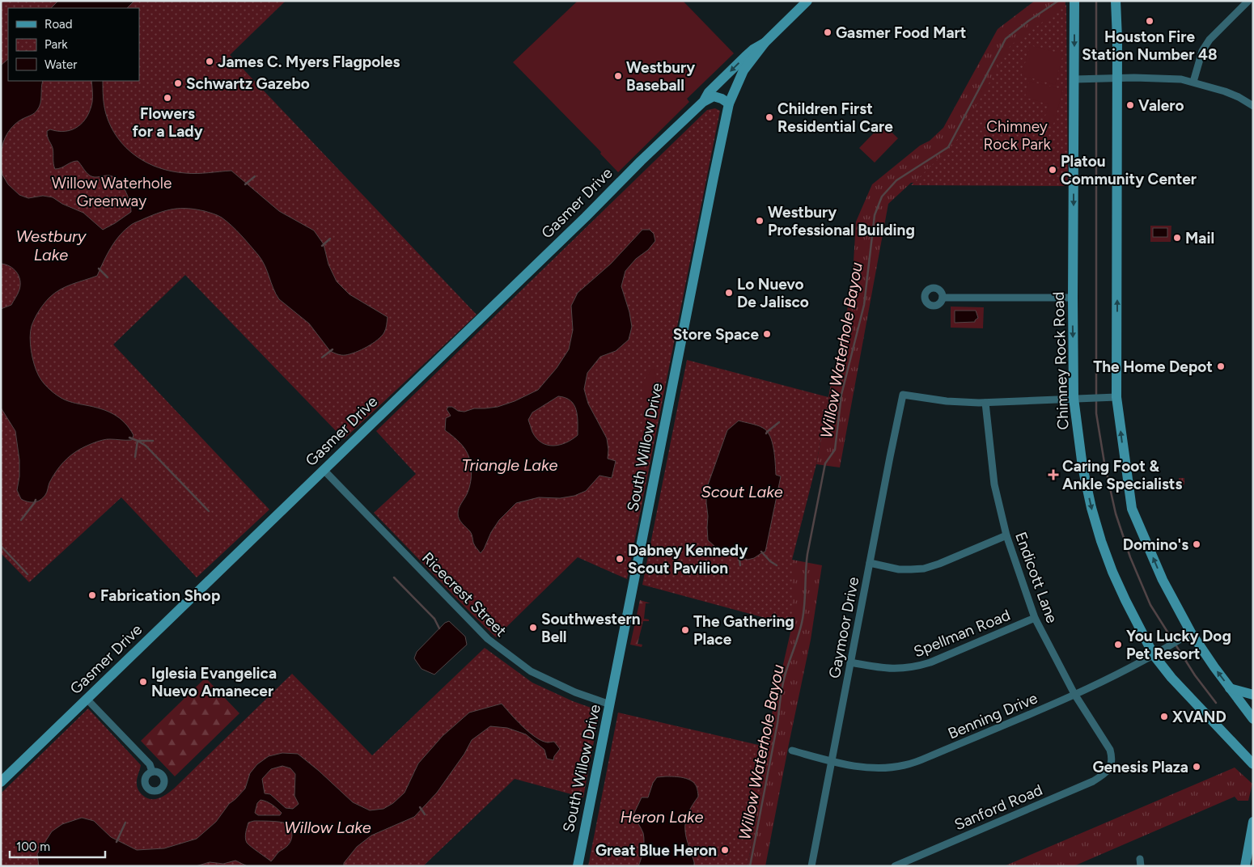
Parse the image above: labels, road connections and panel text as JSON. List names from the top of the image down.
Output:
{
  "streets": {
    "street": [
      "Gasmer Drive",
      "Chimney Rock Road",
      "South Willow Drive",
      "Endicott Lane",
      "Ricecrest Street",
      "Gaymoor Drive",
      "Spellman Road",
      "Benning Drive",
      "Sanford Road"
    ]
  },
  "crossings": [
    ["Gasmer Drive", "South Willow Drive"],
    ["Gasmer Drive", "Ricecrest Street"],
    ["Chimney Rock Road", "Benning Drive"],
    ["South Willow Drive", "Ricecrest Street"],
    ["Endicott Lane", "Gaymoor Drive"],
    ["Endicott Lane", "Spellman Road"],
    ["Endicott Lane", "Benning Drive"],
    ["Endicott Lane", "Sanford Road"],
    ["Gaymoor Drive", "Spellman Road"],
    ["Gaymoor Drive", "Benning Drive"]
  ],
  "water": [
    "Westbury Lake",
    "Willow Waterhole Bayou",
    "Triangle Lake",
    "Scout Lake",
    "Heron Lake",
    "Willow Lake"
  ],
  "parks": ["Chimney Rock Park", "Willow Waterhole Greenway"],
  "places": {
    "other": [
      "Houston Fire Station Number 48",
      "Gasmer Food Mart",
      "James C. Myers Flagpoles",
      "Westbury Baseball",
      "Schwartz Gazebo",
      "Flowers for a Lady",
      "Valero",
      "Children First Residential Care",
      "Platou Community Center",
      "Westbury Professional Building",
      "Mail",
      "Lo Nuevo De Jalisco",
      "Store Space",
      "The Home Depot",
      "Domino's",
      "Dabney Kennedy Scout Pavilion",
      "Fabrication Shop",
      "Southwestern Bell",
      "The Gathering Place",
      "You Lucky Dog Pet Resort",
      "Iglesia Evangelica Nuevo Amanecer",
      "XVAND",
      "Genesis Plaza",
      "Great Blue Heron"
    ],
    "health": ["Caring Foot & Ankle Specialists"]
  },
  "legend": ["Road", "Park", "Water"],
  "scale_bar": "100 m"
}
